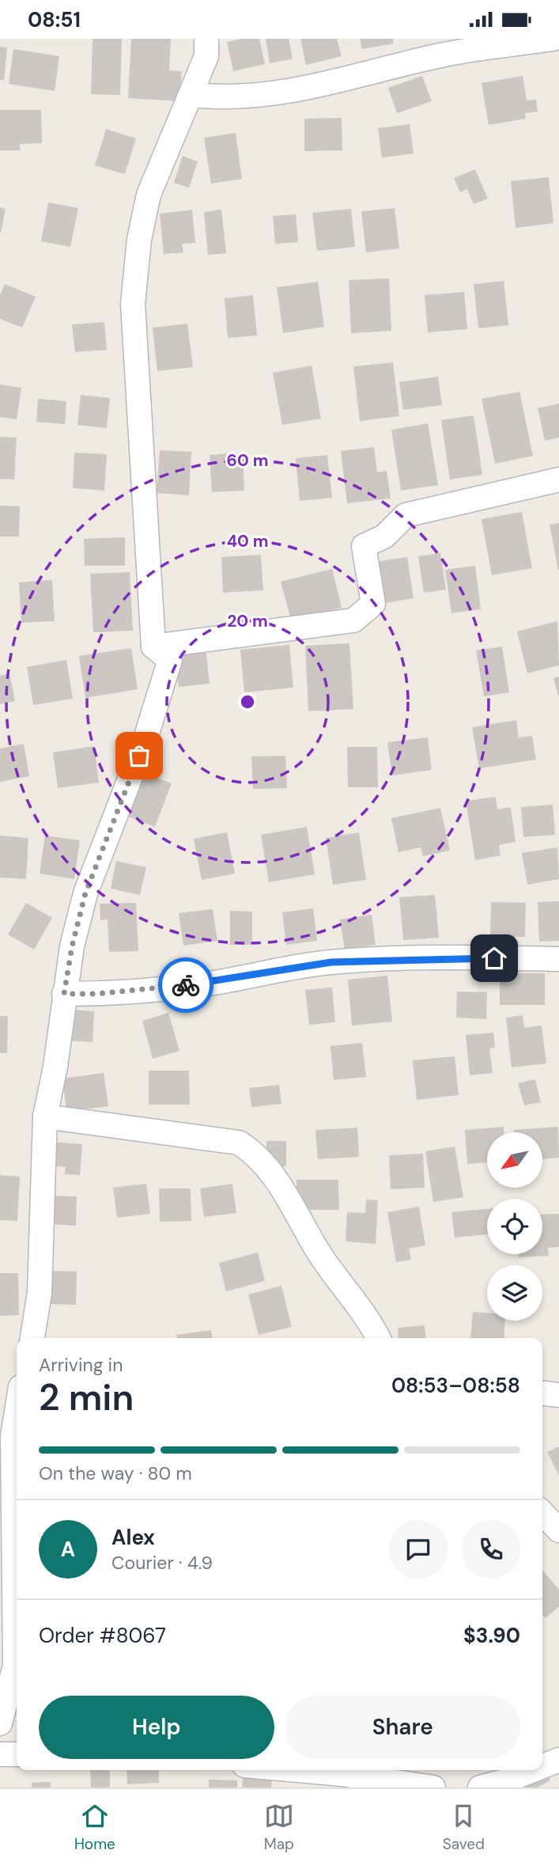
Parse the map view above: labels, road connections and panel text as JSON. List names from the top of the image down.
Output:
{
  "north": "bottom left",
  "page": {
    "status": "08:51",
    "heading": ["2 min", "Arriving in", "08:53–08:58"],
    "panel": [
      "Alex",
      "Courier · 4.9",
      "Order #8067",
      "$3.90"
    ],
    "bar": "On the way · 80 m",
    "round": "A",
    "buttons": ["Help", "Share"],
    "tabs": ["Home", "Map", "Saved"]
  },
  "rings": ["60 m", "40 m", "20 m"]
}
